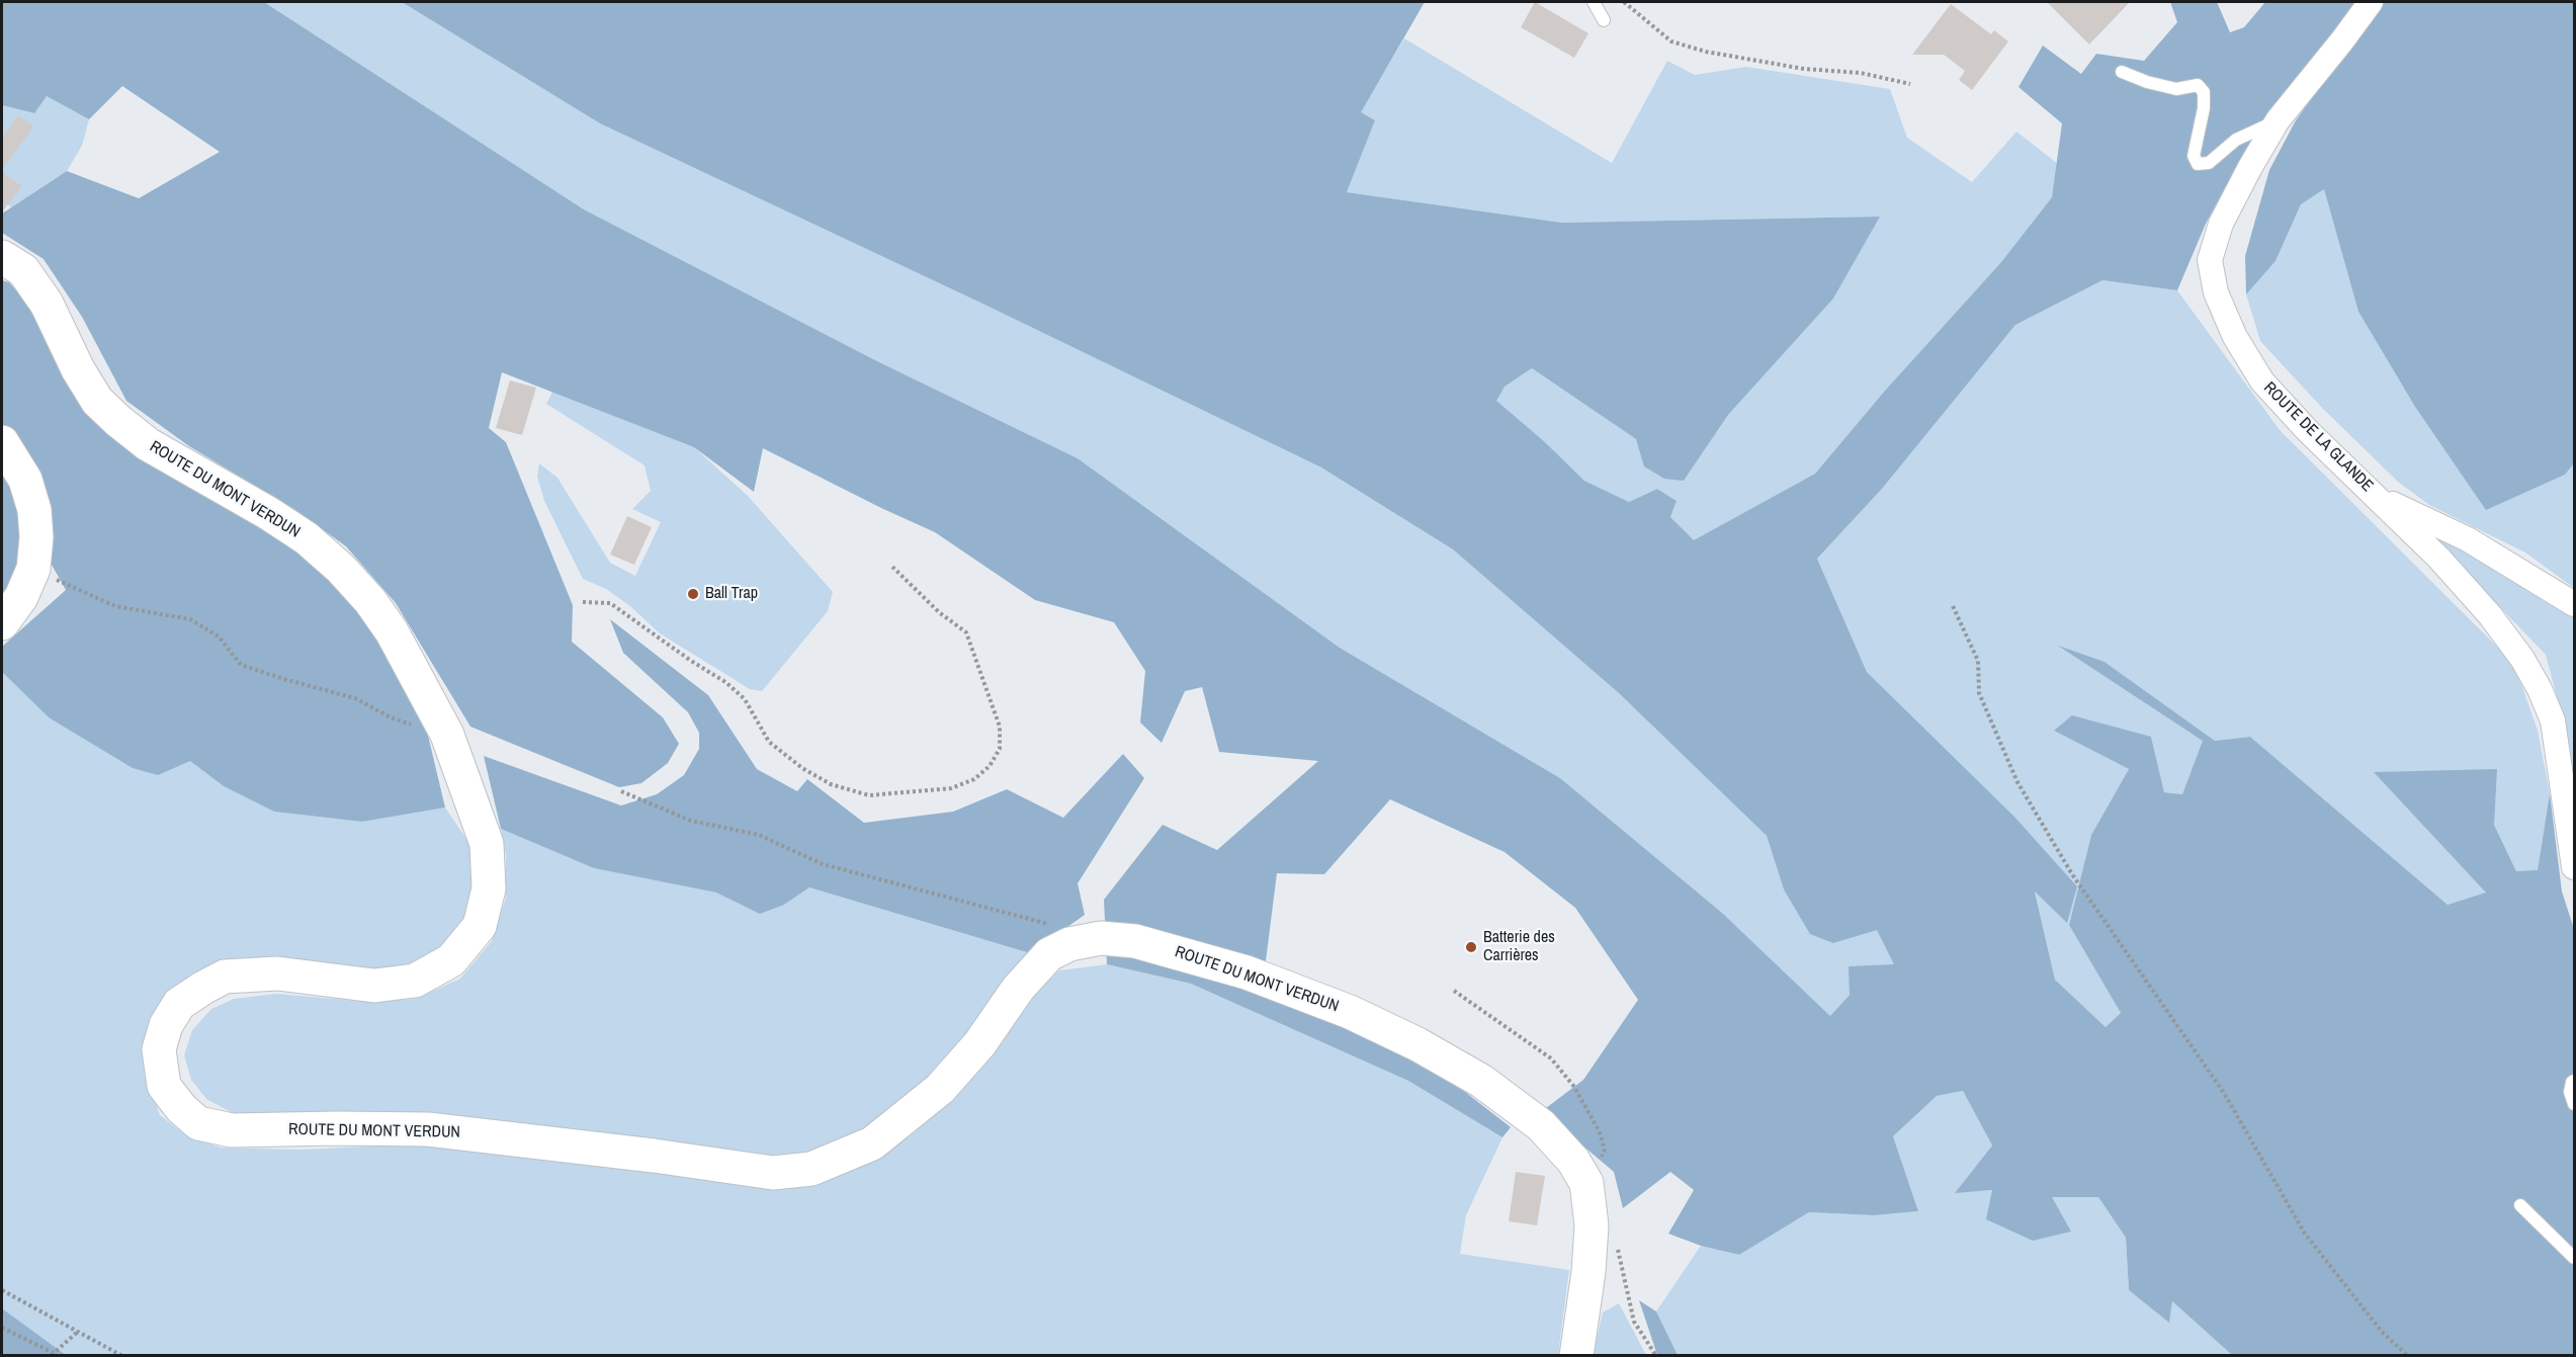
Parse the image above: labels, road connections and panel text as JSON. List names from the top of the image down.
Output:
{
  "streets": {
    "street": ["ROUTE DE LA GLANDE", "ROUTE DU MONT VERDUN"]
  },
  "places": ["Ball Trap", "Batterie des Carrières"]
}
